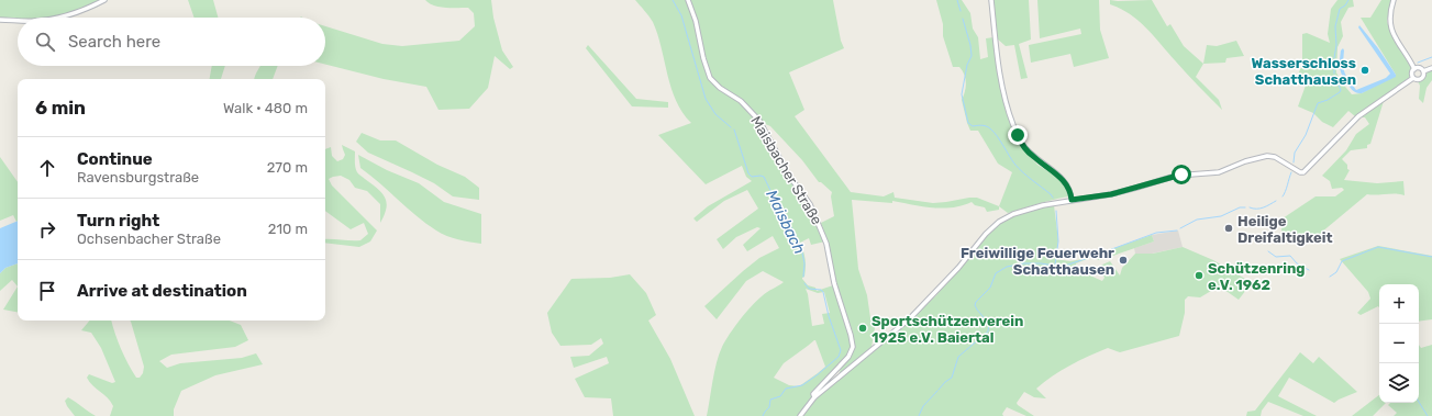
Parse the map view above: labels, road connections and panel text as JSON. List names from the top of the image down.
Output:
{
  "streets": {
    "street": ["Maisbacher Straße"]
  },
  "water": ["Maisbach"],
  "places": [
    "Wasserschloss Schatthausen",
    "Heilige Dreifaltigkeit",
    "Freiwillige Feuerwehr Schatthausen",
    "Schützenring e.V. 1962",
    "Sportschützenverein 1925 e.V. Baiertal"
  ],
  "page": {
    "search": "Search here",
    "heading": ["6 min", "Walk · 480 m"],
    "list": [
      ["Continue", "Ravensburgstraße", "270 m"],
      ["Turn right", "Ochsenbacher Straße", "210 m"],
      "Arrive at destination"
    ],
    "map_buttons": ["+", "−"]
  }
}
